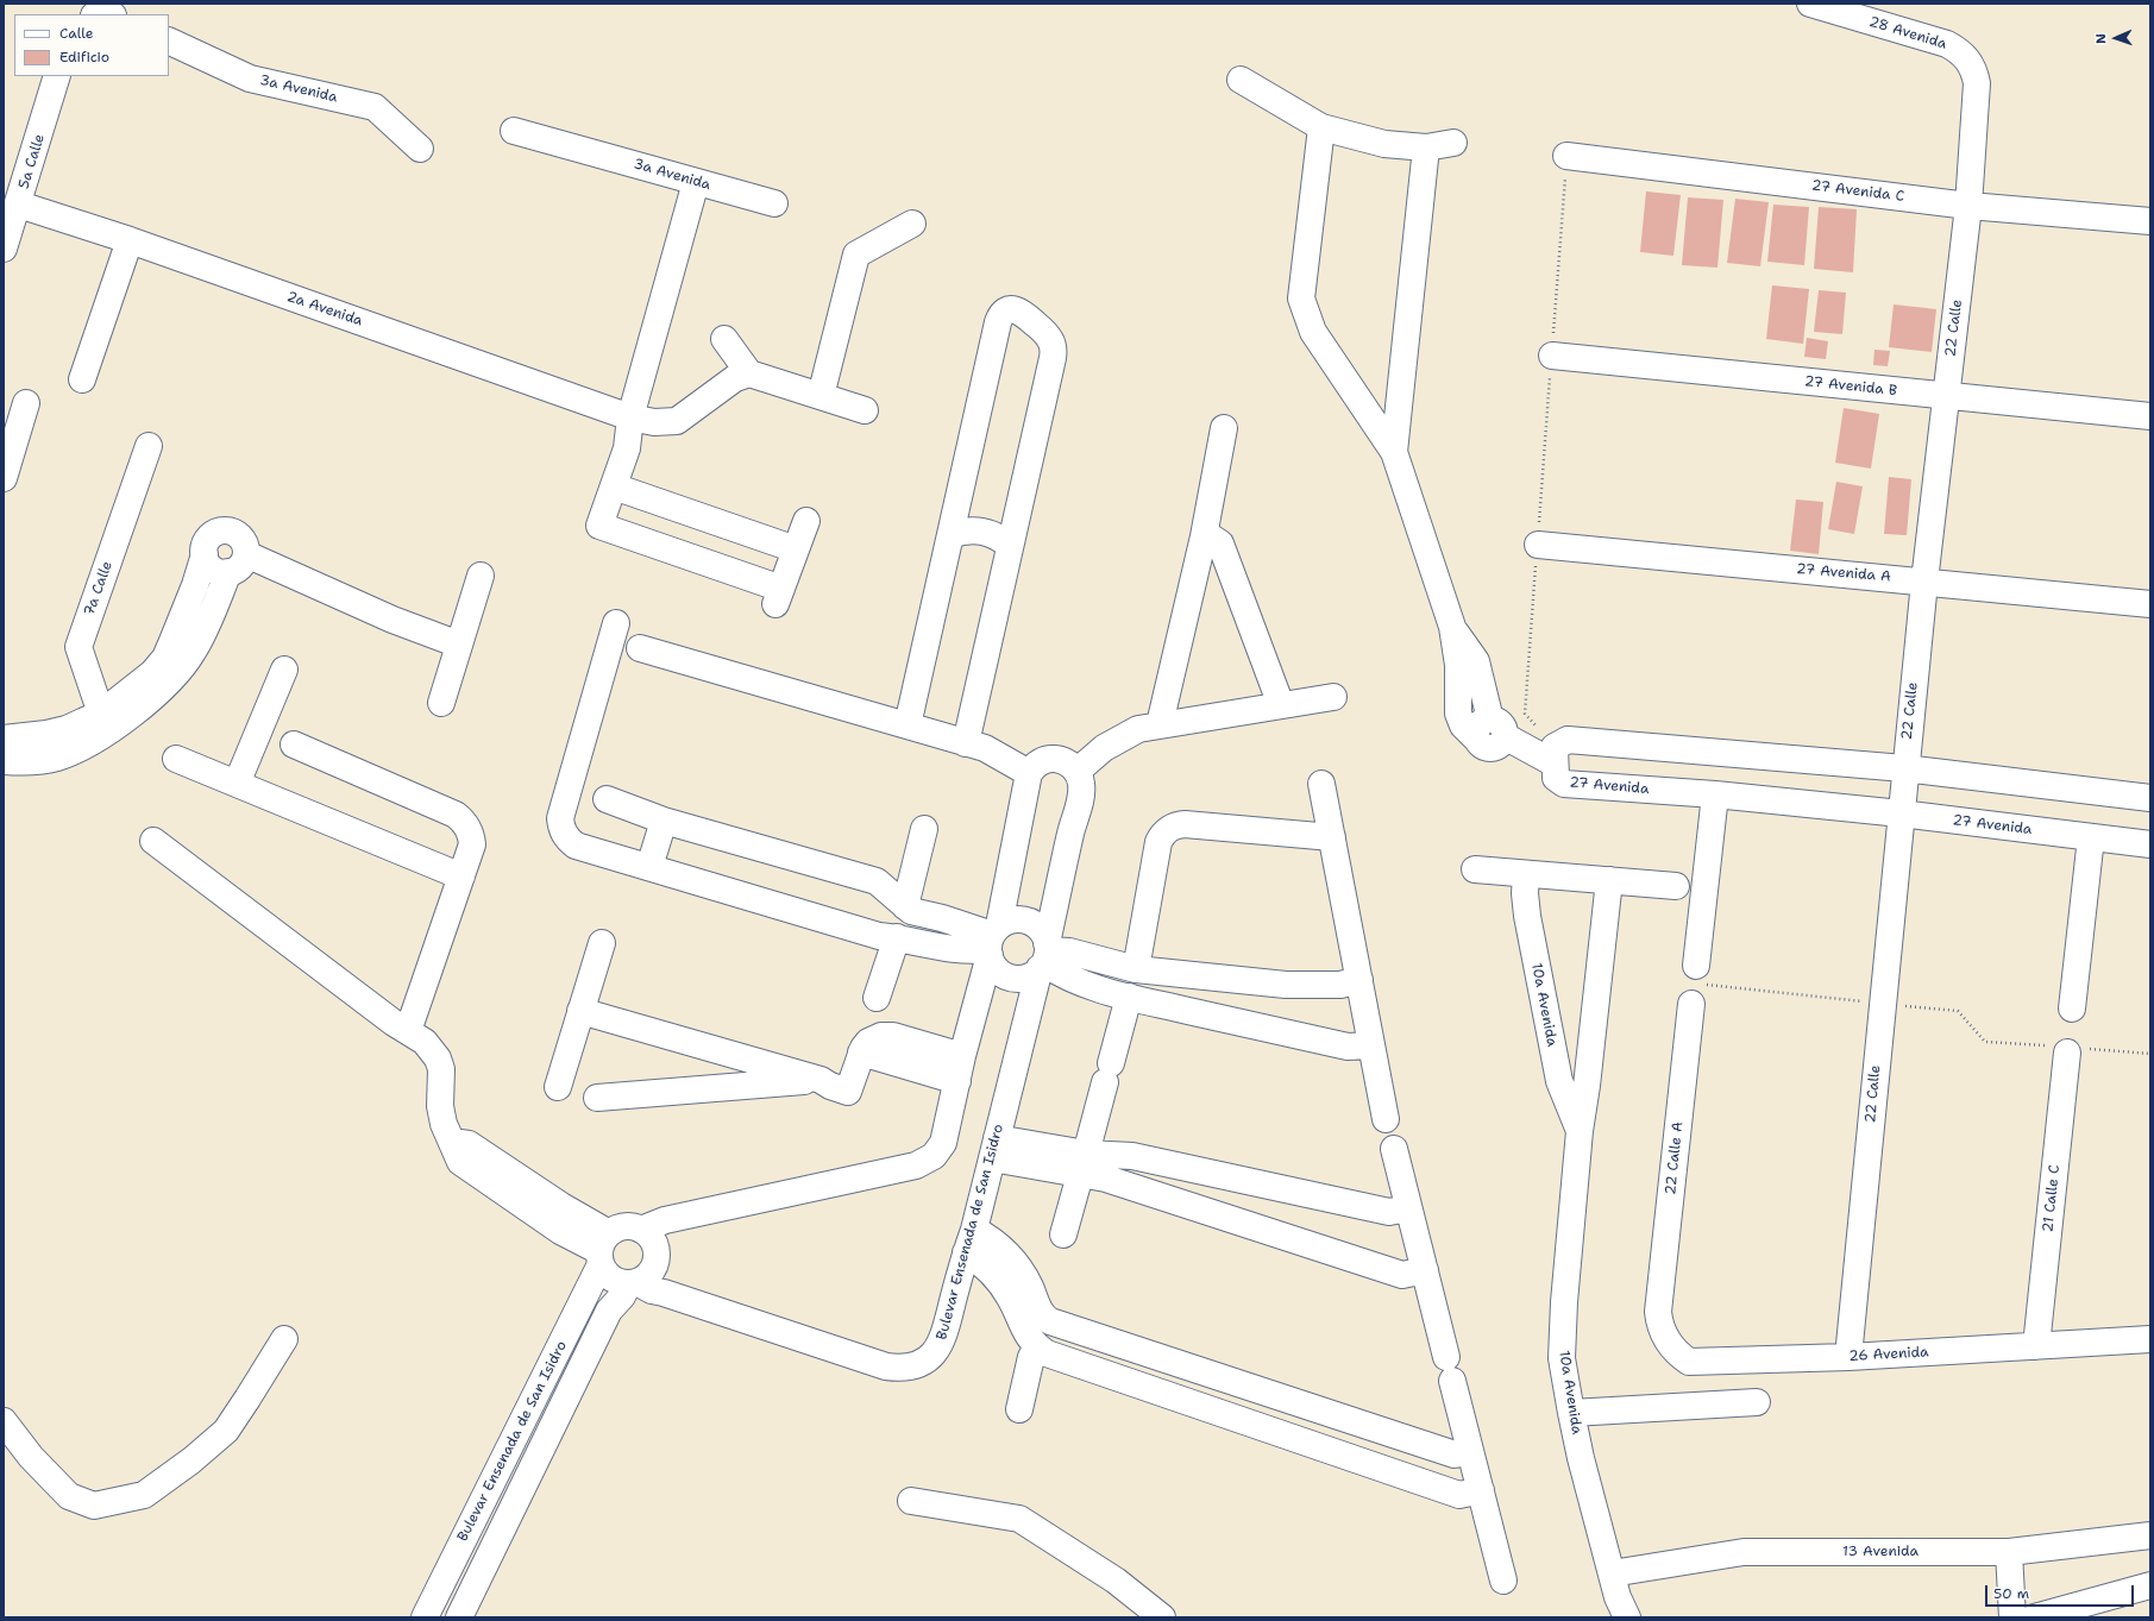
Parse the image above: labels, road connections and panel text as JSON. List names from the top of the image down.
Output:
{
  "streets": {
    "street": [
      "28 Avenida",
      "3a Avenida",
      "5a Calle",
      "27 Avenida C",
      "2a Avenida",
      "22 Calle",
      "27 Avenida B",
      "27 Avenida A",
      "7a Calle",
      "27 Avenida",
      "10a Avenida",
      "22 Calle A",
      "21 Calle C",
      "Bulevar Ensenada de San Isidro",
      "26 Avenida",
      "13 Avenida"
    ]
  },
  "crossings": [
    ["28 Avenida", "22 Calle"],
    ["5a Calle", "2a Avenida"],
    ["27 Avenida C", "22 Calle"],
    ["22 Calle", "27 Avenida B"],
    ["22 Calle", "27 Avenida A"],
    ["22 Calle", "27 Avenida"],
    ["22 Calle", "26 Avenida"],
    ["27 Avenida", "22 Calle A"],
    ["10a Avenida", "13 Avenida"],
    ["22 Calle A", "26 Avenida"],
    ["21 Calle C", "26 Avenida"]
  ],
  "legend": ["Calle", "Edificio"],
  "scale_bar": "50 m",
  "north": "left"
}
